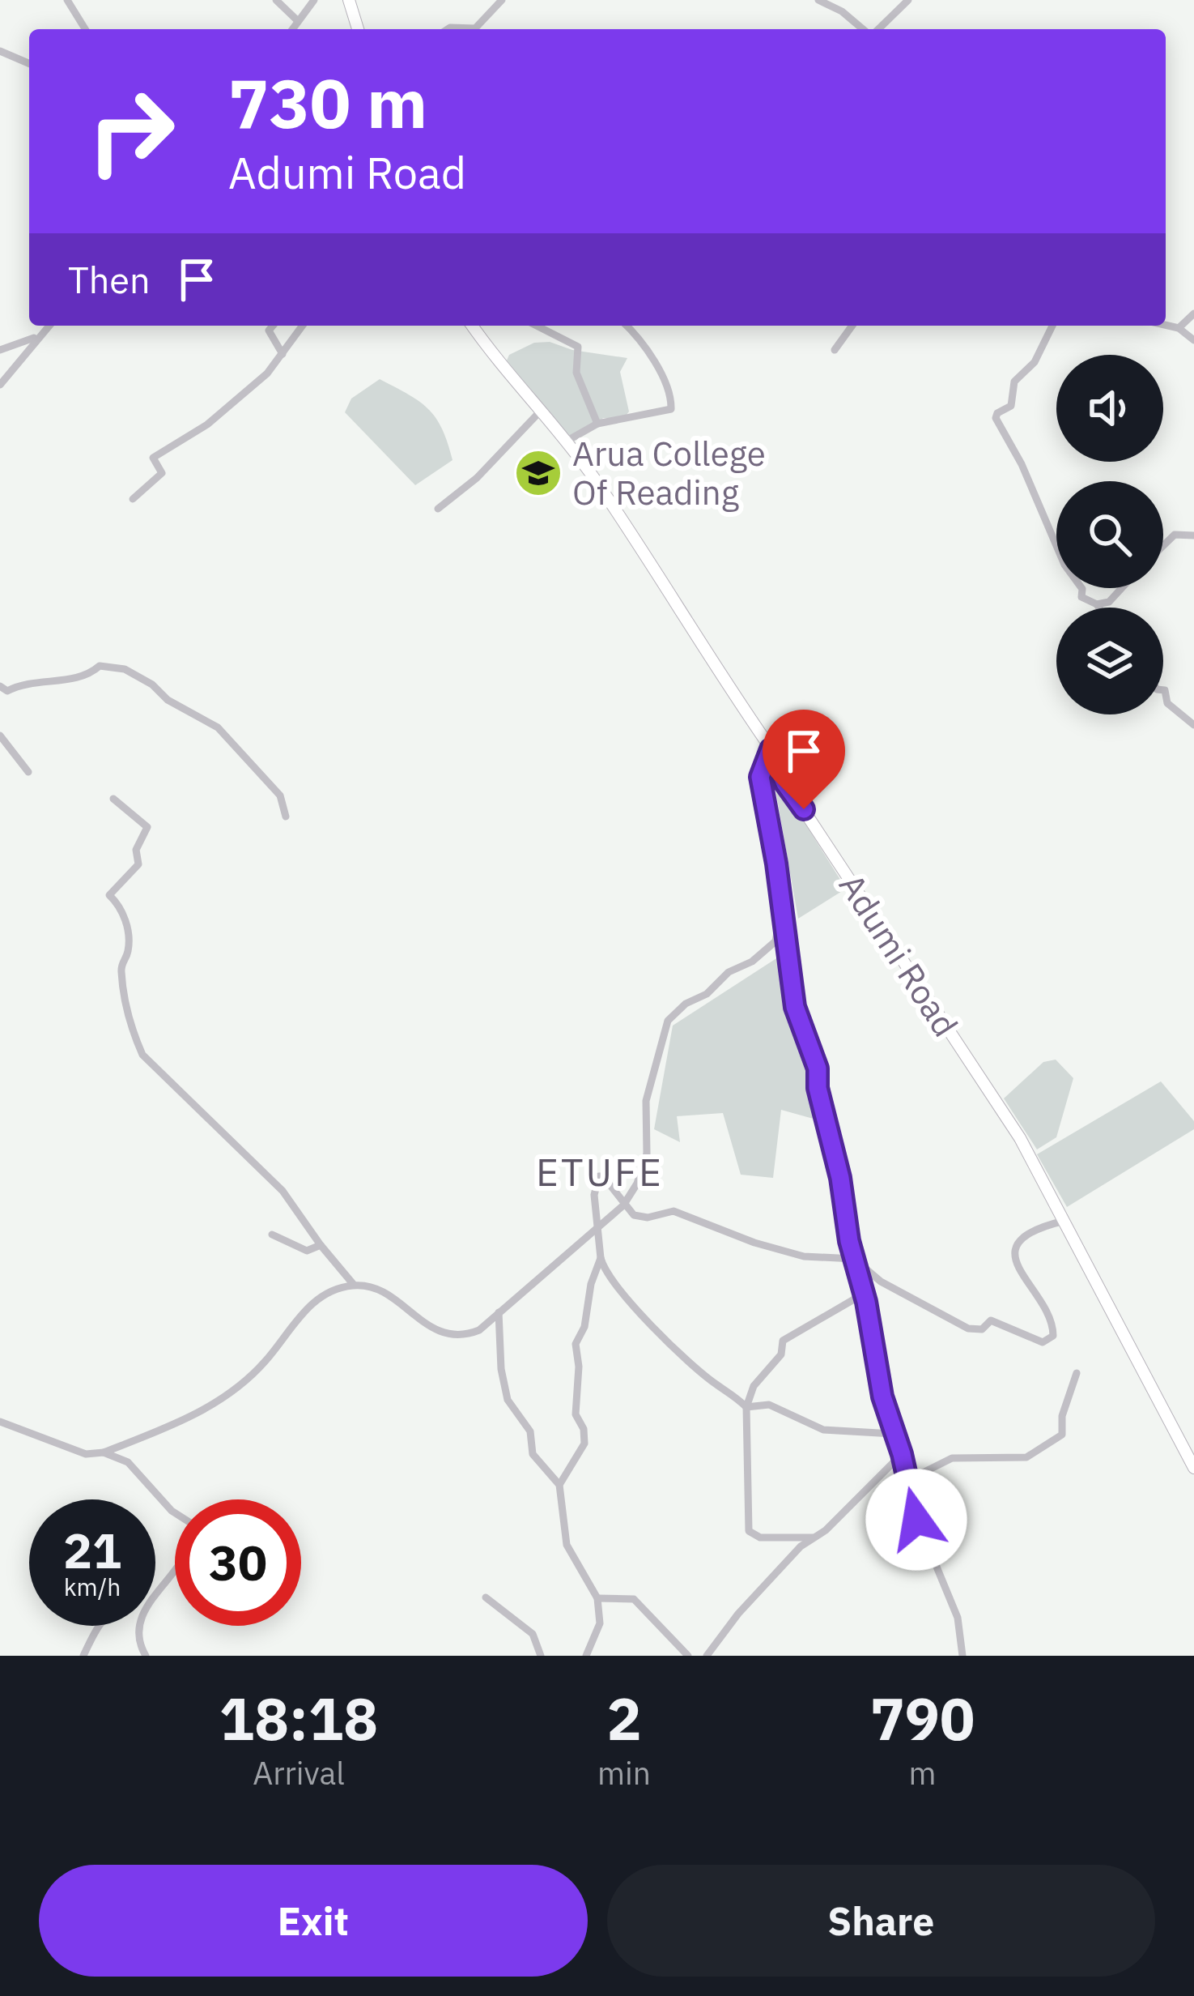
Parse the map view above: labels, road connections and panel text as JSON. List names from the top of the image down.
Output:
{
  "streets": {
    "main road": ["Adumi Road"]
  },
  "districts": ["ETUFE"],
  "places": {
    "school or university": ["Arua College Of Reading"]
  },
  "page": {
    "turn": ["730 m", "Adumi Road"],
    "then": "Then",
    "speed": "21 km/h",
    "limit": "30",
    "eta": [
      "18:18",
      "Arrival",
      "2",
      "min",
      "790",
      "m"
    ],
    "buttons": ["Exit", "Share"]
  }
}
